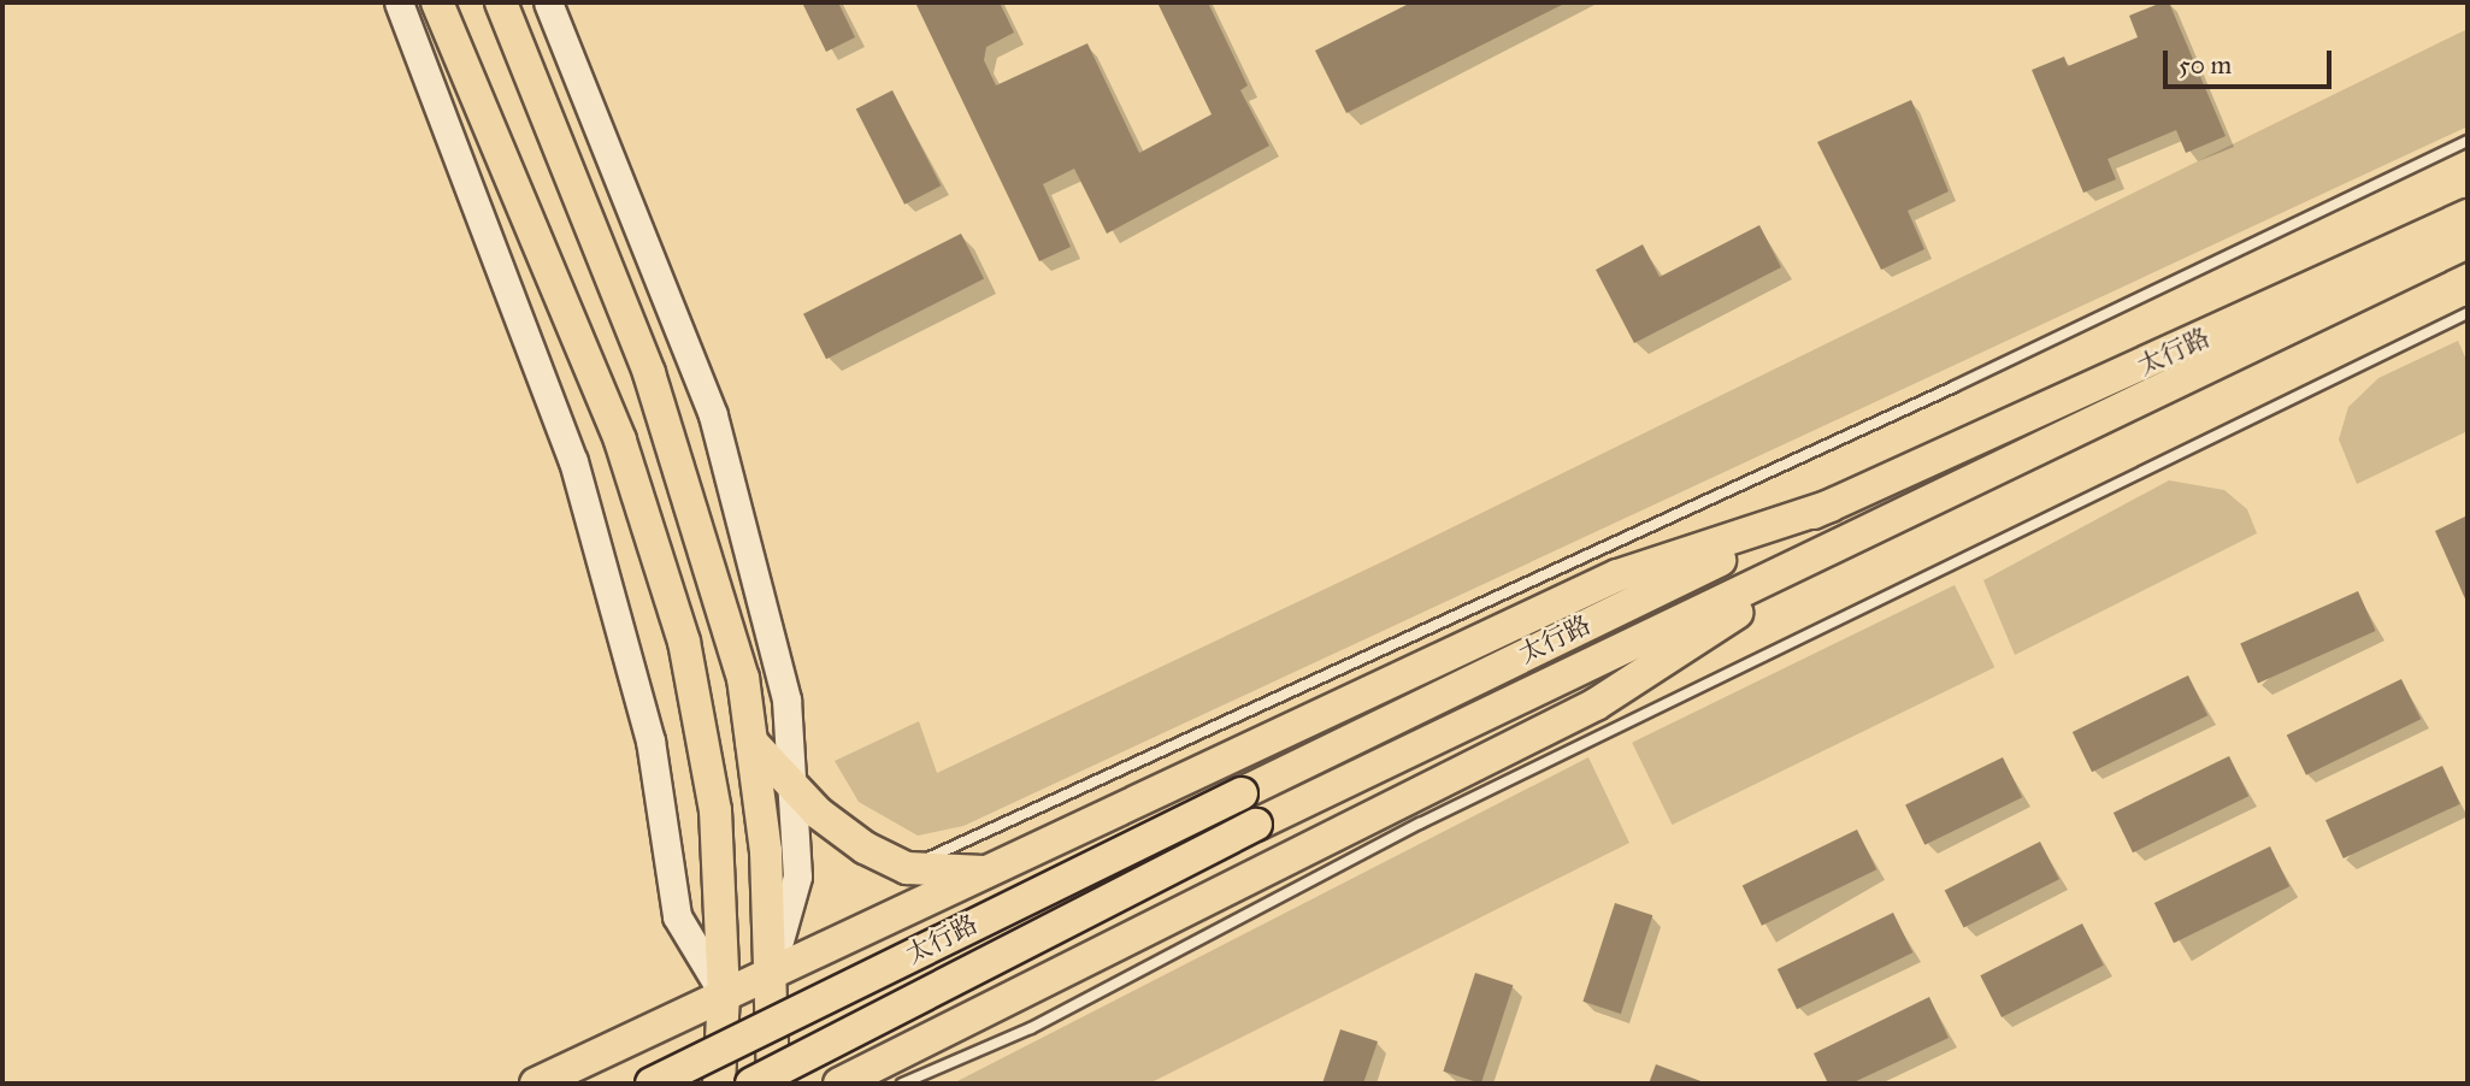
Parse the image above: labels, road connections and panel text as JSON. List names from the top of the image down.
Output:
{
  "streets": {
    "main road": ["太行路"]
  },
  "scale_bar": "50 m"
}
